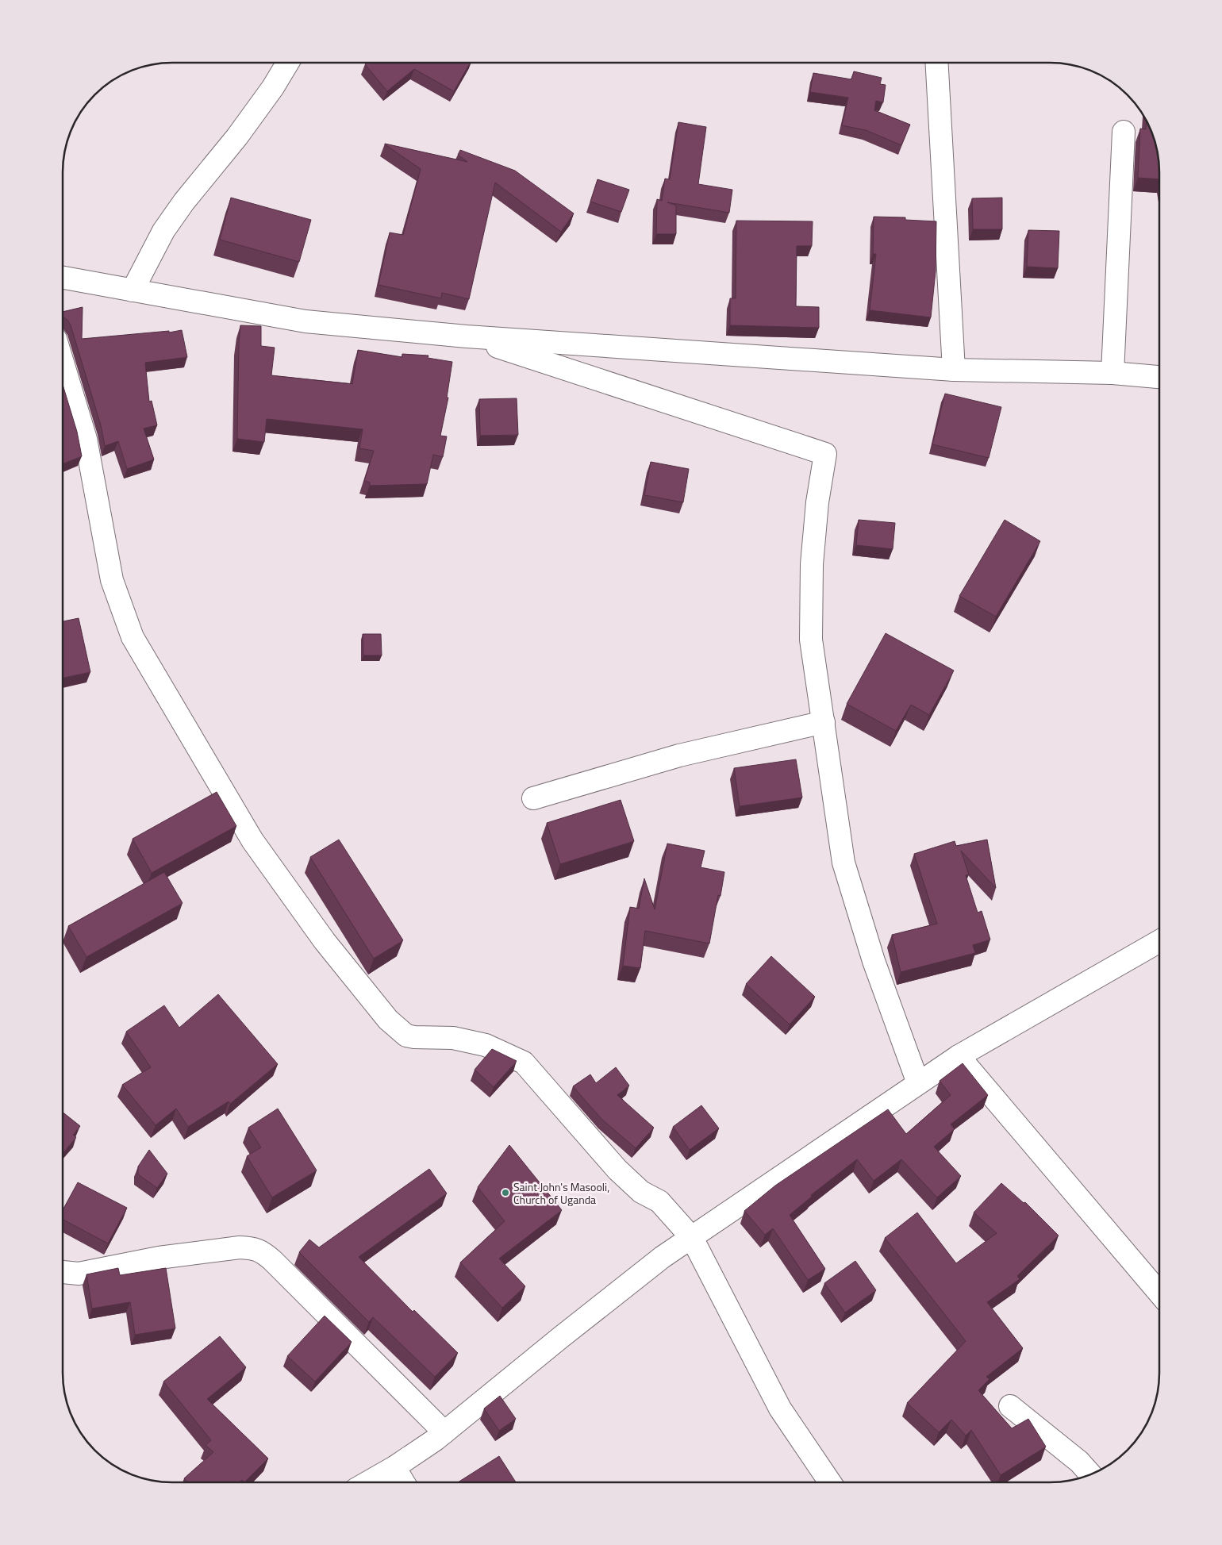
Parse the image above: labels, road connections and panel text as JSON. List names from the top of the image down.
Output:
{
  "places": ["Saint John's Masooli, Church of Uganda"]
}
